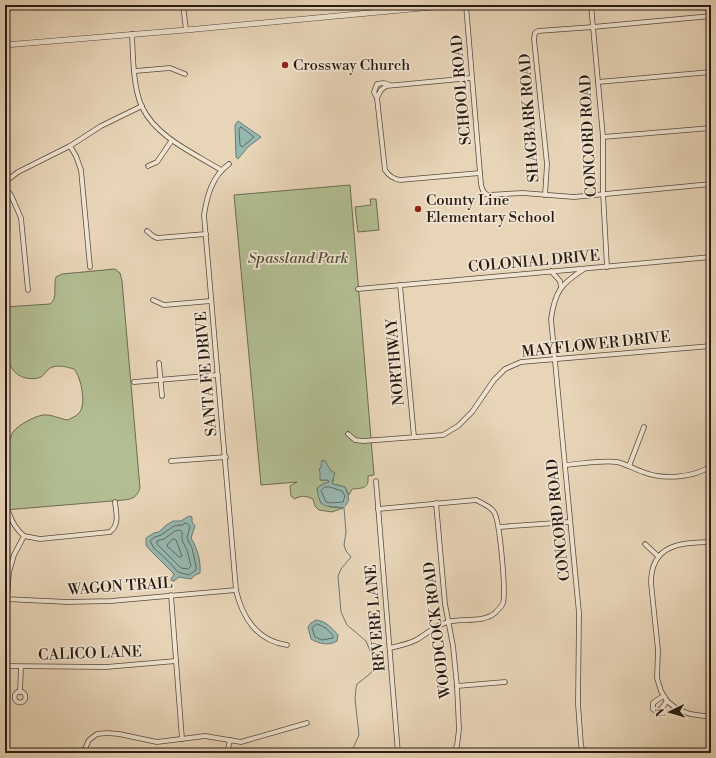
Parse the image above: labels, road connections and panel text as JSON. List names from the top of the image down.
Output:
{
  "streets": {
    "street": [
      "SCHOOL ROAD",
      "SHAGBARK ROAD",
      "CONCORD ROAD",
      "COLONIAL DRIVE",
      "MAYFLOWER DRIVE",
      "NORTHWAY",
      "SANTA FE DRIVE",
      "WAGON TRAIL",
      "REVERE LANE",
      "WOODCOCK ROAD",
      "CALICO LANE"
    ]
  },
  "crossings": [
    ["SCHOOL ROAD", "SHAGBARK ROAD"],
    ["SHAGBARK ROAD", "CONCORD ROAD"],
    ["CONCORD ROAD", "COLONIAL DRIVE"],
    ["CONCORD ROAD", "MAYFLOWER DRIVE"],
    ["COLONIAL DRIVE", "NORTHWAY"],
    ["MAYFLOWER DRIVE", "NORTHWAY"],
    ["SANTA FE DRIVE", "WAGON TRAIL"]
  ],
  "parks": ["Spassland Park"],
  "places": ["Crossway Church", "County Line Elementary School"],
  "north": "left"
}
